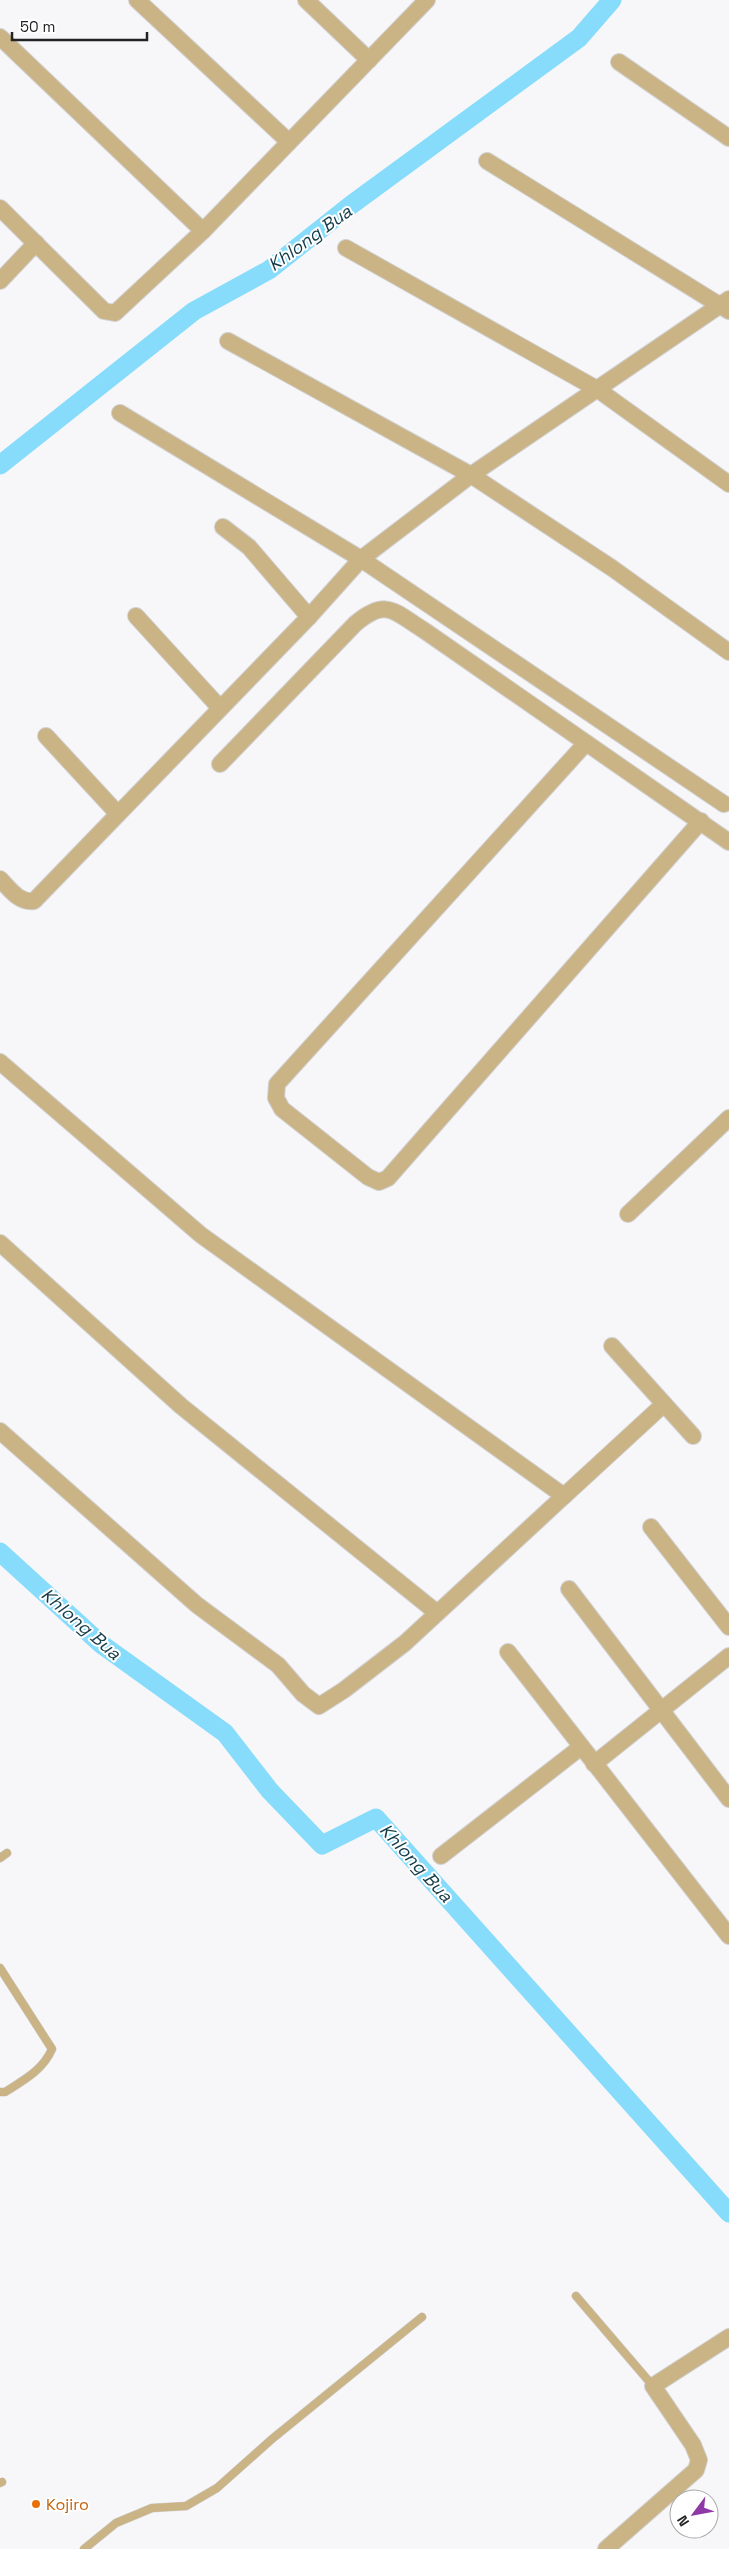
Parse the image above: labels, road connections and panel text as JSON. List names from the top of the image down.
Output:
{
  "water": ["Khlong Bua"],
  "places": ["Kojiro"],
  "scale_bar": "50 m",
  "north": "bottom left"
}
